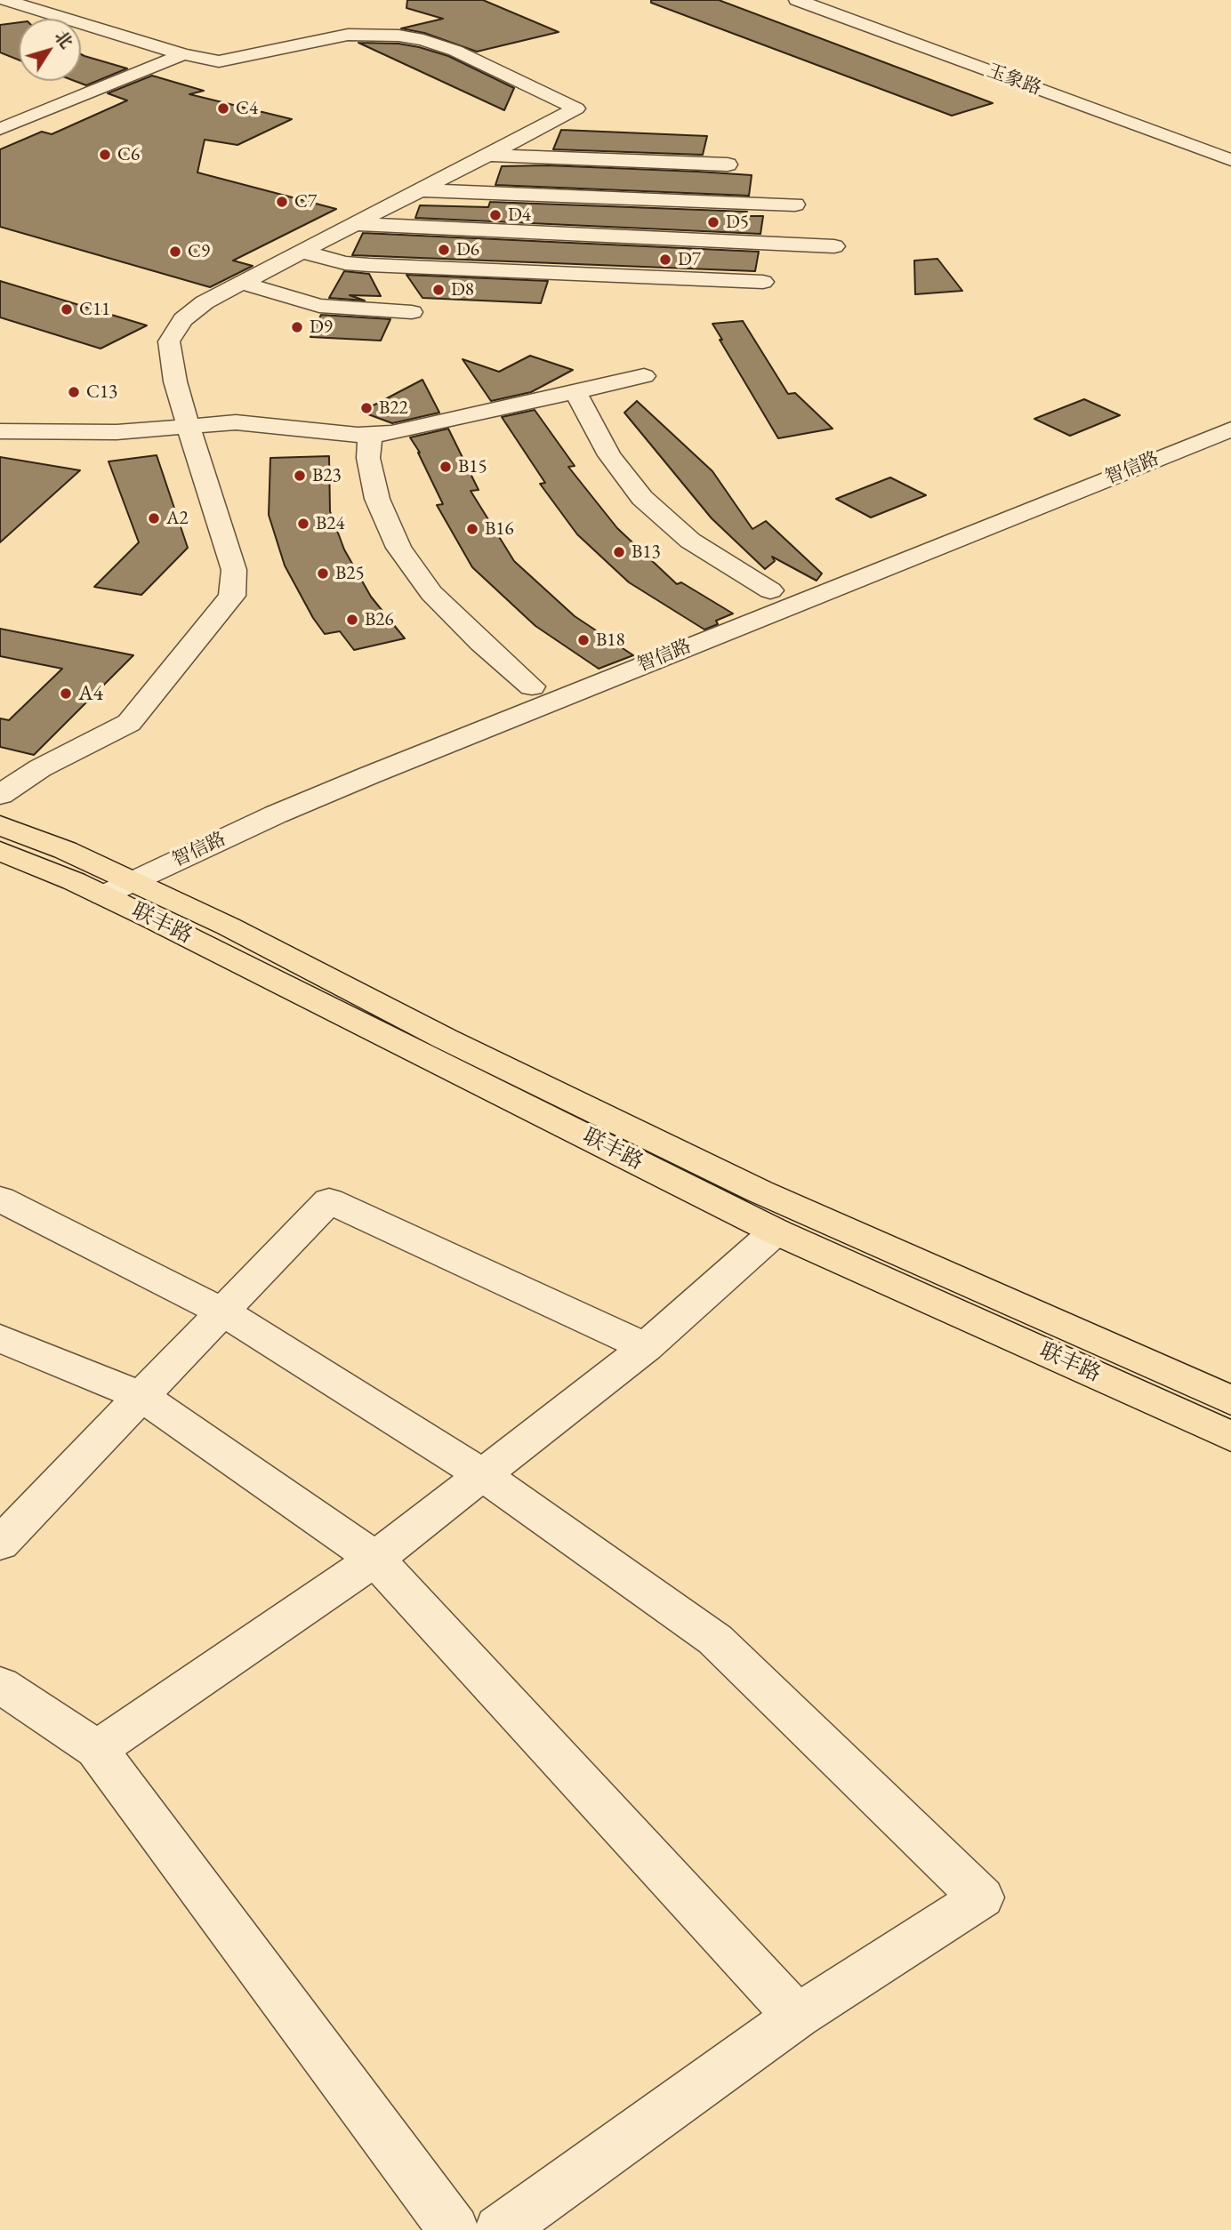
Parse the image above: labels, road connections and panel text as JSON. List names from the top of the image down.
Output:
{
  "streets": {
    "main road": ["联丰路"],
    "street": ["玉象路", "智信路"]
  },
  "crossings": [
    ["智信路", "联丰路"]
  ],
  "places": [
    "C4",
    "C6",
    "C7",
    "D4",
    "D5",
    "D6",
    "C9",
    "D7",
    "D8",
    "C11",
    "D9",
    "C13",
    "B22",
    "B15",
    "B23",
    "A2",
    "B24",
    "B16",
    "B13",
    "B25",
    "B26",
    "B18",
    "A4"
  ],
  "north": "top right"
}
